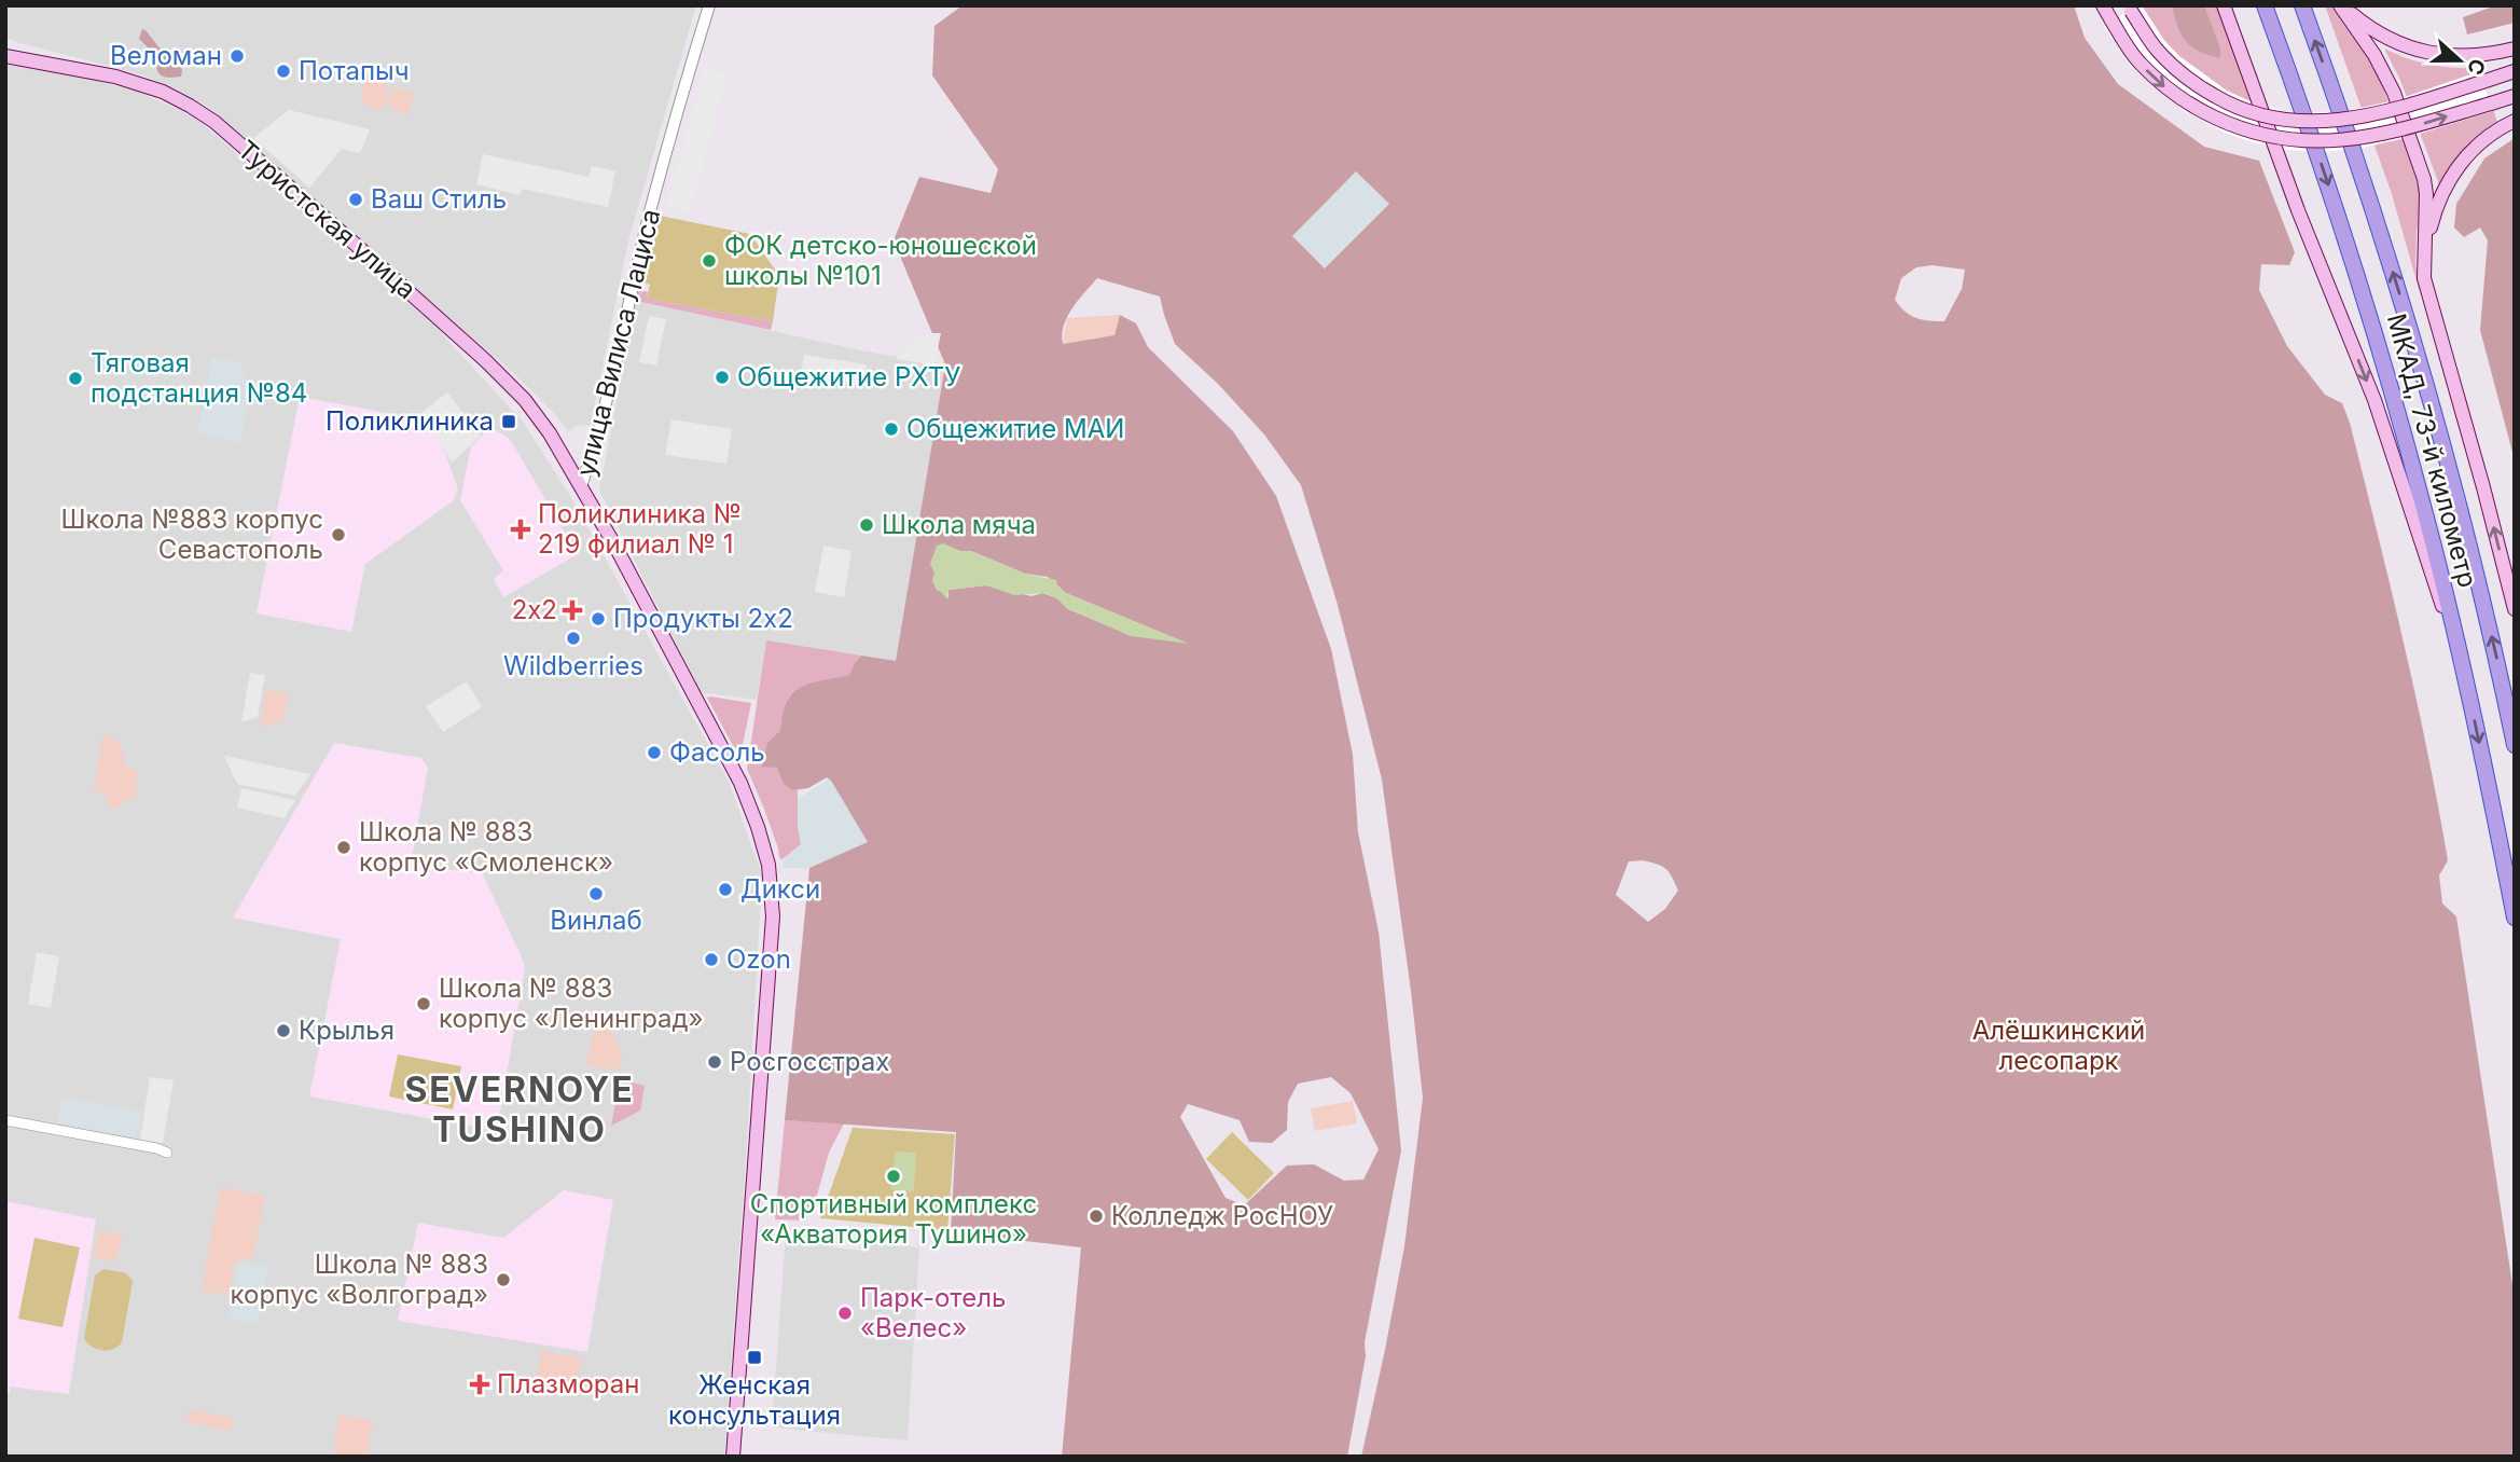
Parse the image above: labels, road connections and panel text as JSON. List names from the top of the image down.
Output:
{
  "streets": {
    "highway": ["МКАД, 73-й километр"],
    "main road": ["Туристская улица", "улица Вилиса Лациса"]
  },
  "crossings": [
    ["Туристская улица", "улица Вилиса Лациса"]
  ],
  "districts": ["SEVERNOYE TUSHINO"],
  "parks": ["Алёшкинский лесопарк"],
  "places": {
    "other": [
      "Веломан",
      "Потапыч",
      "Ваш Стиль",
      "ФОК детско-юношеской школы №101",
      "Общежитие РХТУ",
      "Тяговая подстанция №84",
      "Общежитие МАИ",
      "Школа мяча",
      "Школа №883 корпус Севастополь",
      "Продукты 2x2",
      "Wildberries",
      "Фасоль",
      "Школа № 883 корпус «Смоленск»",
      "Дикси",
      "Винлаб",
      "Ozon",
      "Школа № 883 корпус «Ленинград»",
      "Крылья",
      "Росгосстрах",
      "Спортивный комплекс «Акватория Тушино»",
      "Колледж РосНОУ",
      "Школа № 883 корпус «Волгоград»",
      "Парк-отель «Велес»"
    ],
    "transit": ["Поликлиника", "Женская консультация"],
    "health": ["Поликлиника № 219 филиал № 1", "2х2", "Плазморан"]
  },
  "north": "right"
}
